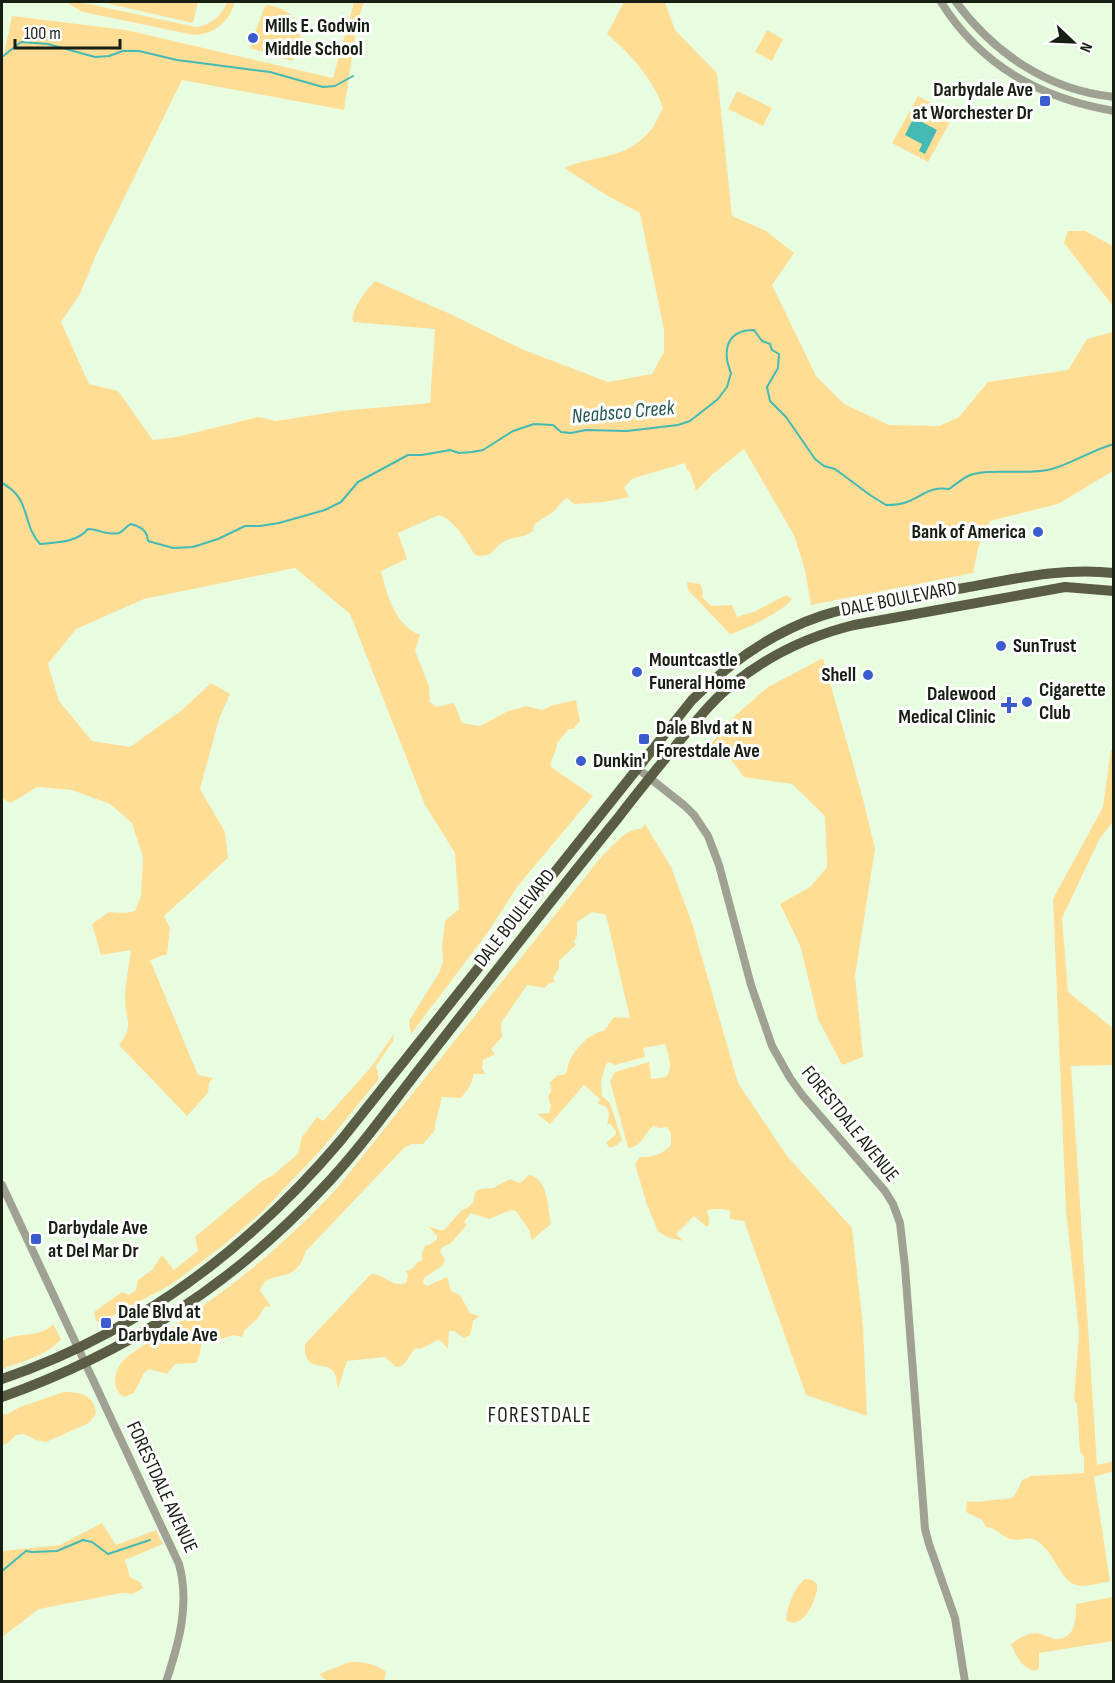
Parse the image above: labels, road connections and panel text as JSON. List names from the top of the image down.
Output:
{
  "streets": {
    "main road": ["DALE BOULEVARD"],
    "street": ["FORESTDALE AVENUE"]
  },
  "crossings": [
    ["DALE BOULEVARD", "FORESTDALE AVENUE"]
  ],
  "districts": ["FORESTDALE"],
  "water": ["Neabsco Creek"],
  "places": {
    "other": [
      "Mills E. Godwin Middle School",
      "Bank of America",
      "SunTrust",
      "Mountcastle Funeral Home",
      "Shell",
      "Cigarette Club",
      "Dunkin'"
    ],
    "transit": [
      "Darbydale Ave at Worchester Dr",
      "Dale Blvd at N Forestdale Ave",
      "Darbydale Ave at Del Mar Dr",
      "Dale Blvd at Darbydale Ave"
    ],
    "health": ["Dalewood Medical Clinic"]
  },
  "scale_bar": "100 m",
  "north": "bottom right"
}
